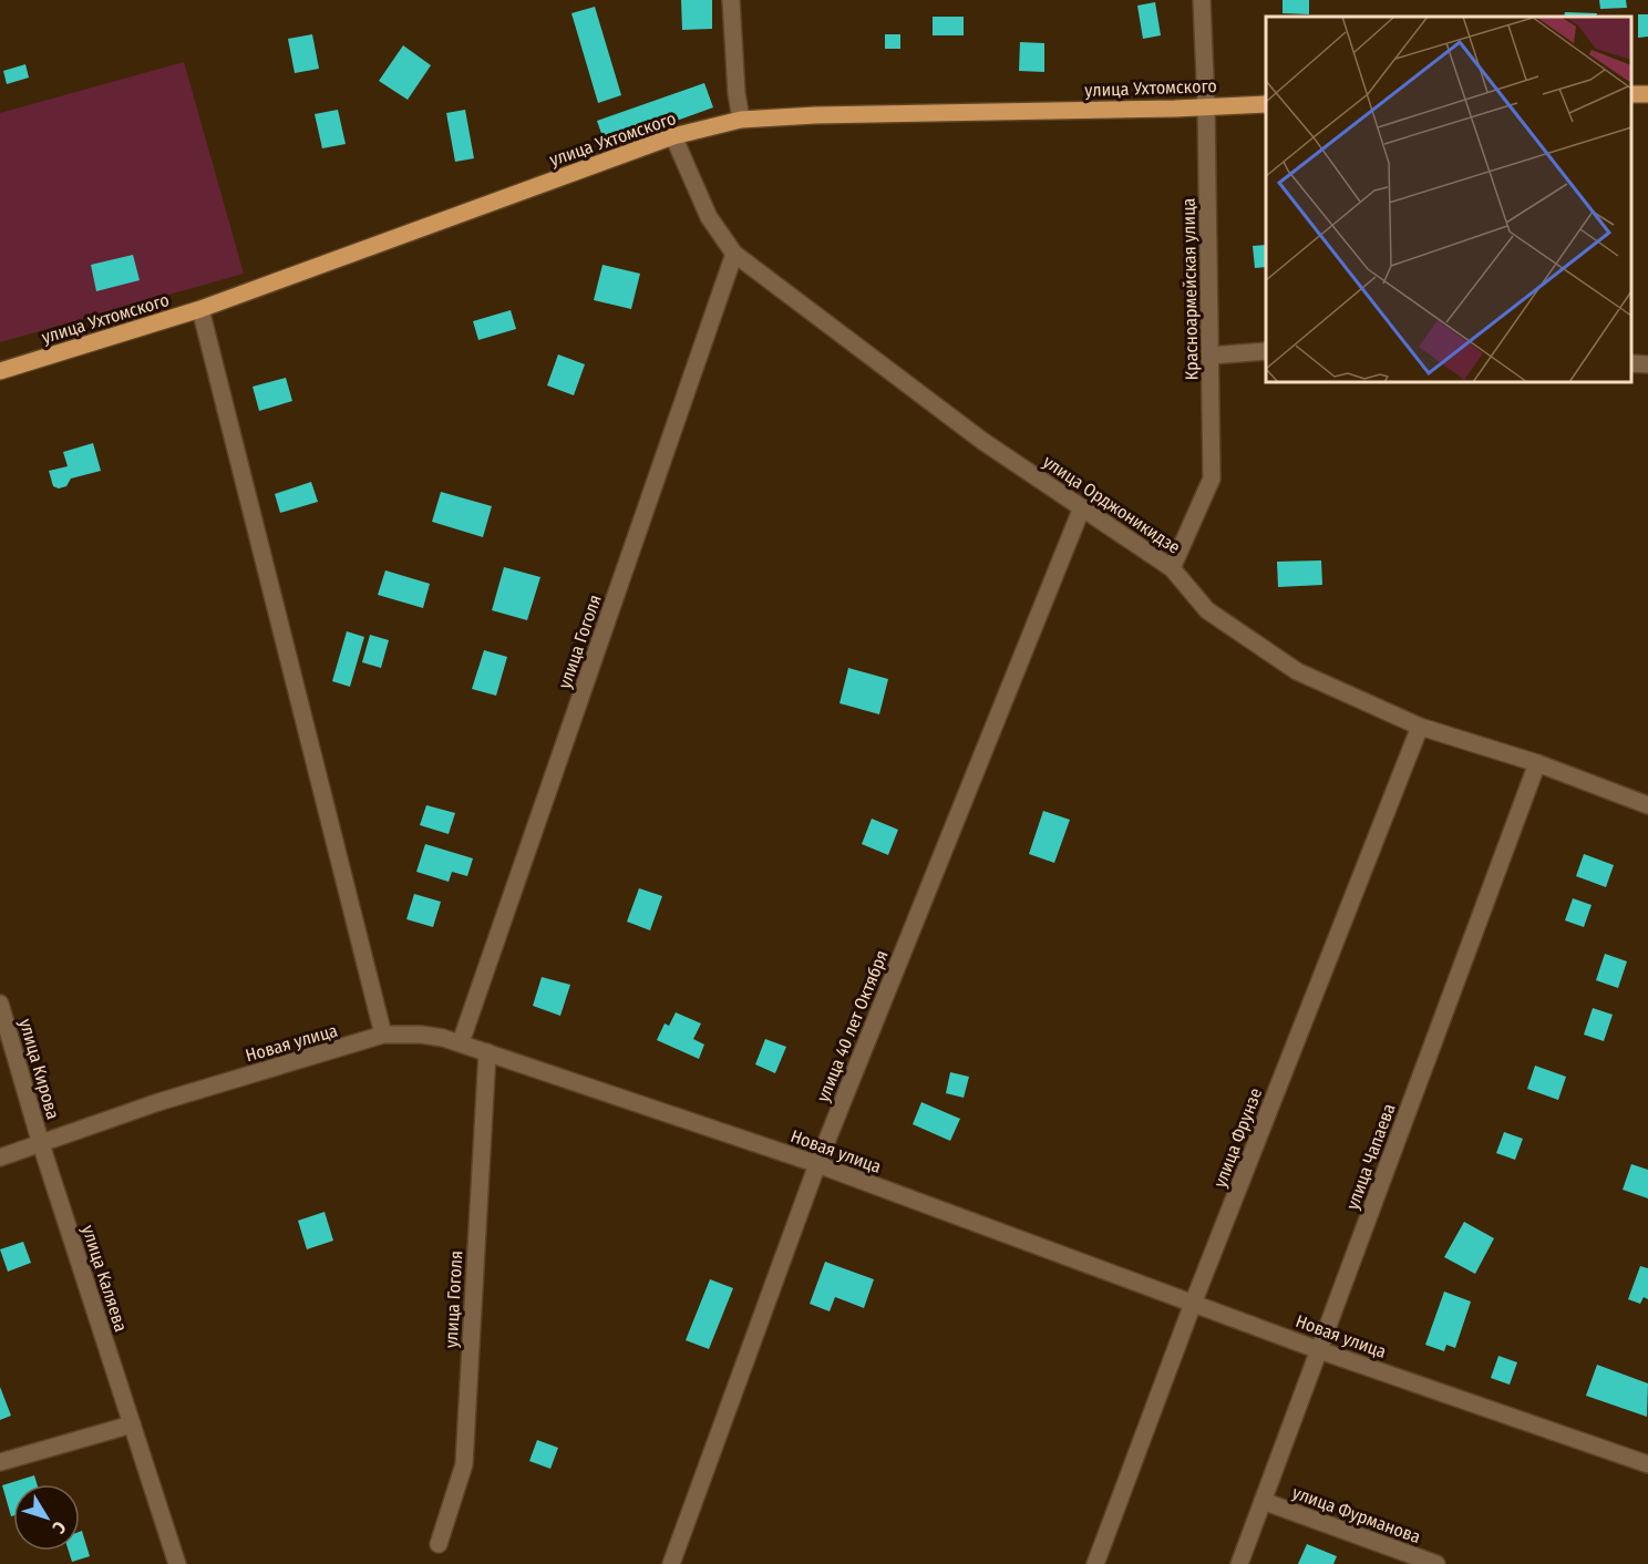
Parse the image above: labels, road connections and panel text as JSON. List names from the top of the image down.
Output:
{
  "streets": {
    "main road": ["улица Ухтомского"],
    "street": [
      "Красноармейская улица",
      "улица Орджоникидзе",
      "улица Гоголя",
      "улица 40 лет Октября",
      "Новая улица",
      "улица Кирова",
      "улица Фрунзе",
      "улица Чапаева",
      "улица Каляева",
      "улица Фурманова"
    ]
  },
  "crossings": [
    ["улица Ухтомского", "Красноармейская улица"],
    ["улица Ухтомского", "улица Орджоникидзе"],
    ["Красноармейская улица", "улица Орджоникидзе"],
    ["улица Орджоникидзе", "улица Гоголя"],
    ["улица Орджоникидзе", "улица 40 лет Октября"],
    ["улица Орджоникидзе", "улица Фрунзе"],
    ["улица Орджоникидзе", "улица Чапаева"],
    ["улица Гоголя", "Новая улица"],
    ["улица 40 лет Октября", "Новая улица"],
    ["Новая улица", "улица Кирова"],
    ["Новая улица", "улица Фрунзе"],
    ["Новая улица", "улица Чапаева"],
    ["Новая улица", "улица Каляева"],
    ["улица Кирова", "улица Каляева"],
    ["улица Чапаева", "улица Фурманова"]
  ],
  "north": "bottom right"
}
